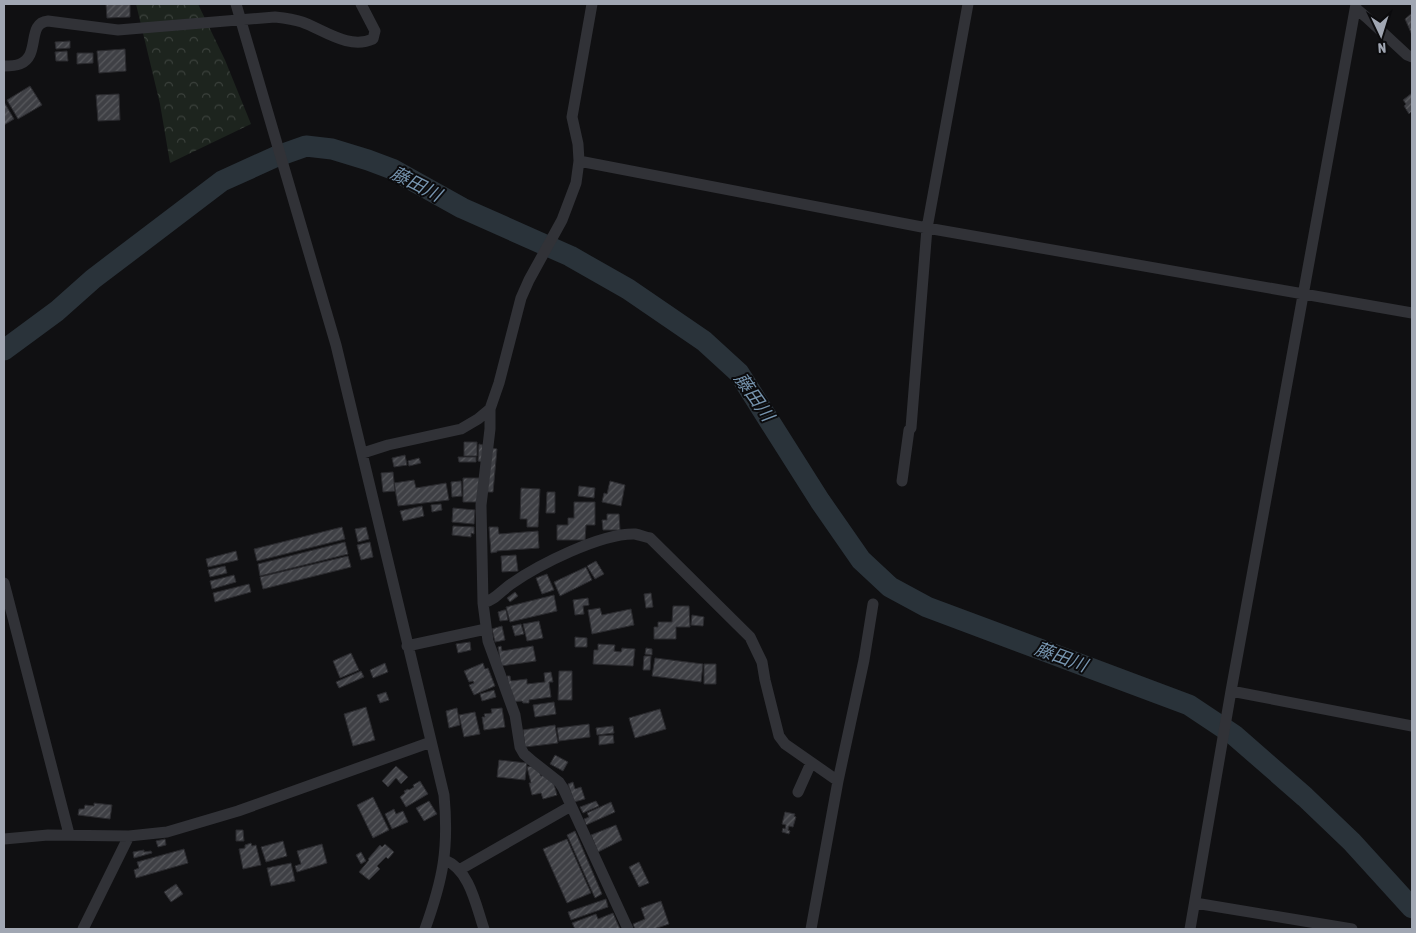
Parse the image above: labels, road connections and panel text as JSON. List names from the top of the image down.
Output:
{
  "water": ["藤田川"],
  "north": "bottom"
}
